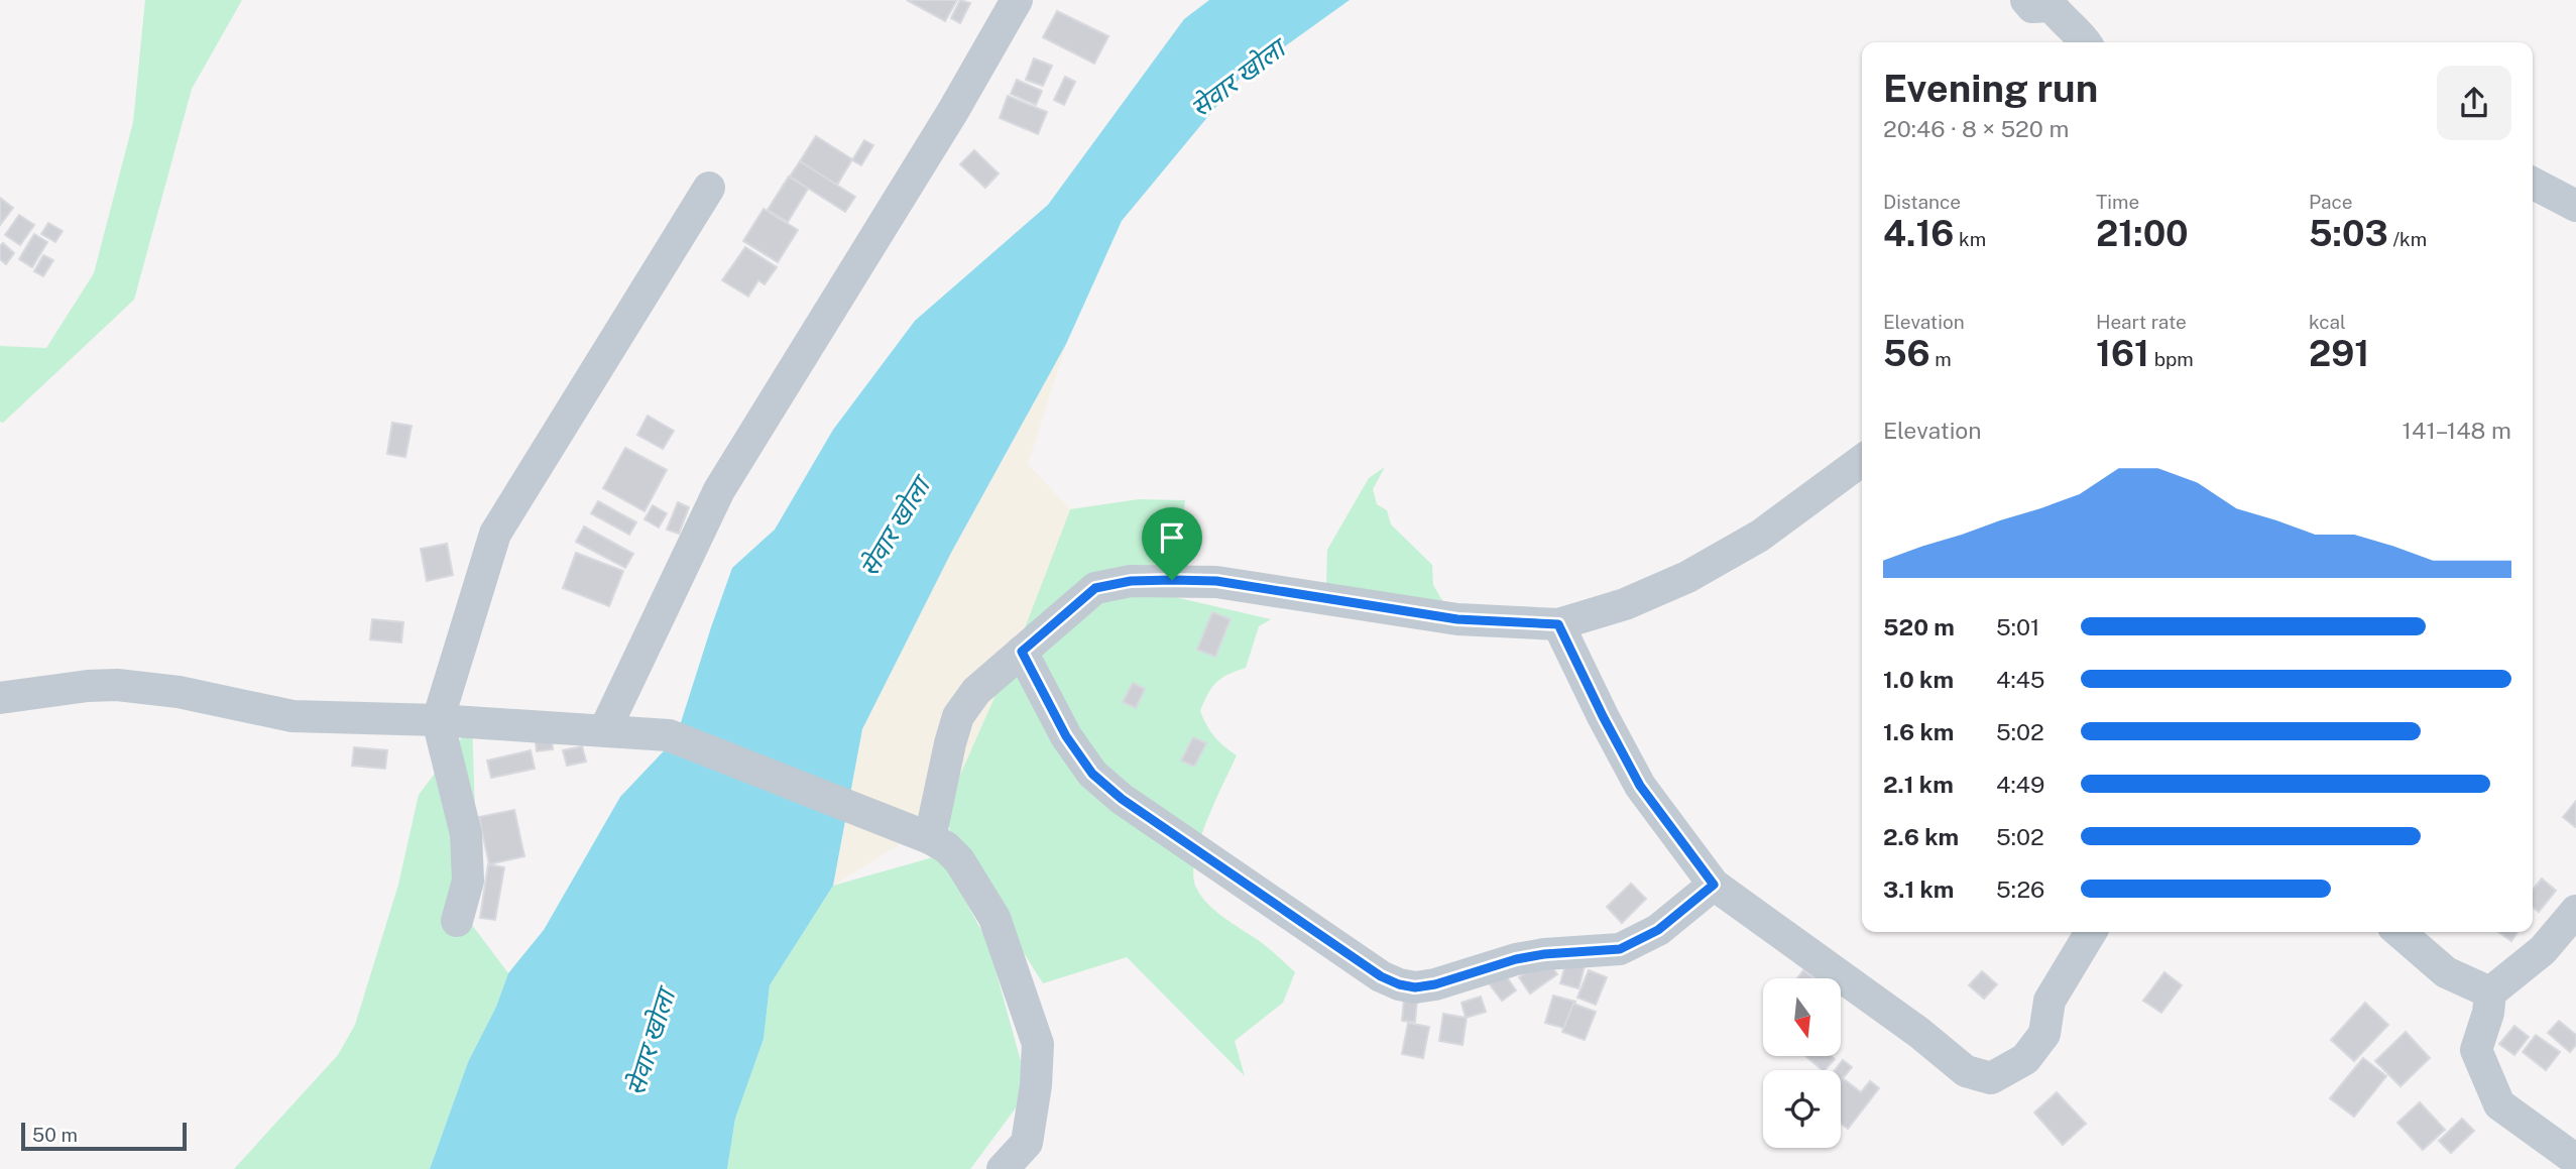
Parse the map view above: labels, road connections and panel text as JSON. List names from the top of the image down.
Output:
{
  "water": ["सेवार खोला"],
  "scale_bar": "50 m",
  "north": "bottom",
  "page": {
    "heading": ["Evening run", "20:46 · 8 × 520 m"],
    "stats": [
      ["Distance", "4.16 km"],
      ["Time", "21:00"],
      ["Pace", "5:03 /km"],
      ["Elevation", "56 m"],
      ["Heart rate", "161 bpm"],
      ["kcal", "291"]
    ],
    "chart": ["Elevation", "141–148 m"],
    "list": [
      {
        "name": "520 m",
        "note": "5:01"
      },
      {
        "name": "1.0 km",
        "note": "4:45"
      },
      {
        "name": "1.6 km",
        "note": "5:02"
      },
      {
        "name": "2.1 km",
        "note": "4:49"
      },
      {
        "name": "2.6 km",
        "note": "5:02"
      },
      {
        "name": "3.1 km",
        "note": "5:26"
      }
    ],
    "scale": "50 m"
  }
}
